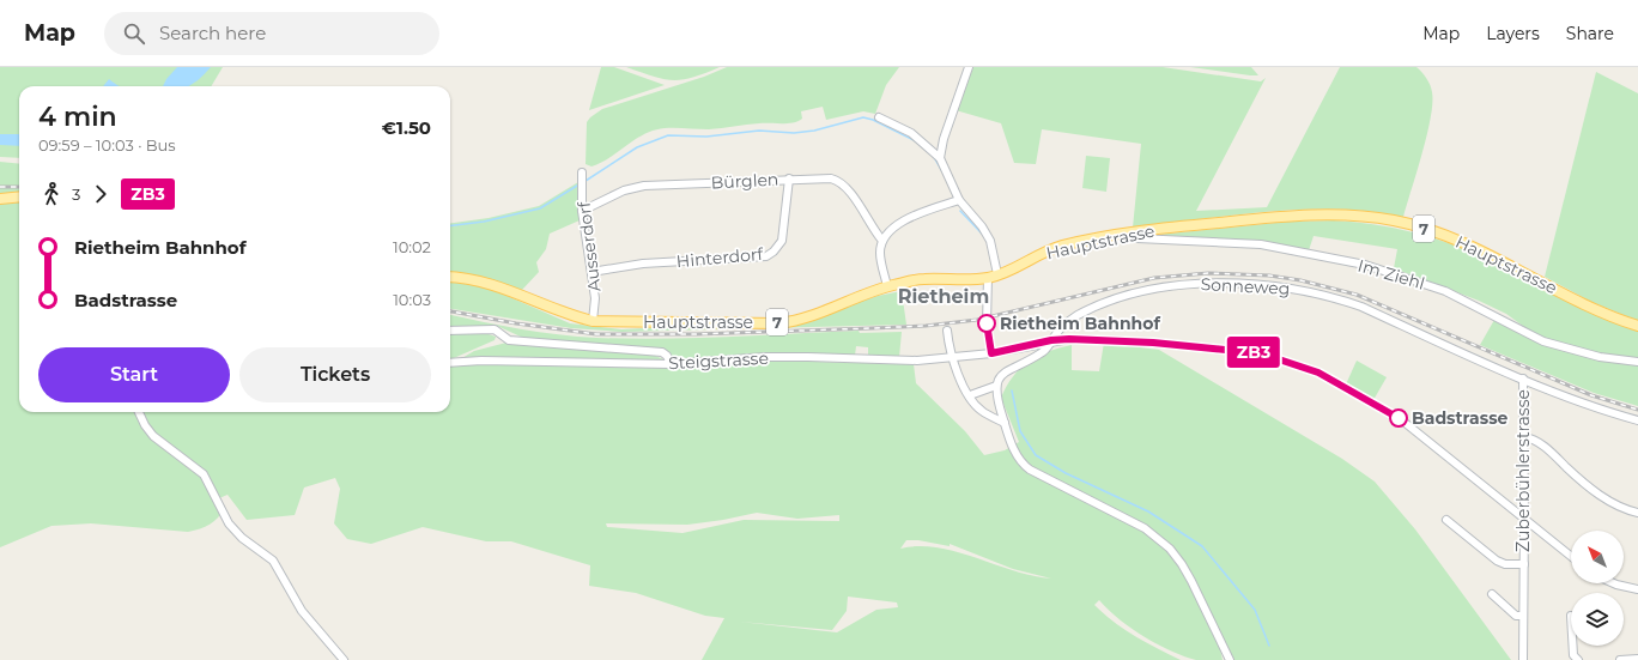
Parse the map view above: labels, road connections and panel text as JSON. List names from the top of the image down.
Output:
{
  "streets": {
    "main road": ["7", "Hauptstrasse"],
    "street": [
      "Bürglen",
      "Ausserdorf",
      "Hinterdorf",
      "Im Ziehl",
      "Sonneweg",
      "Steigstrasse",
      "Zuberbühlerstrasse"
    ]
  },
  "crossings": [
    ["Bürglen", "Ausserdorf"],
    ["Bürglen", "Hinterdorf"],
    ["Hauptstrasse", "Ausserdorf"],
    ["Hauptstrasse", "Im Ziehl"],
    ["Ausserdorf", "Hinterdorf"],
    ["Sonneweg", "Zuberbühlerstrasse"]
  ],
  "districts": ["Rietheim"],
  "places": ["Rietheim Bahnhof", "Badstrasse"],
  "lines": ["bus line ZB3"],
  "north": "top left",
  "page": {
    "header": "Map",
    "search": "Search here",
    "nav": ["Map", "Layers", "Share"],
    "on_map": "ZB3",
    "heading": ["4 min", "09:59 – 10:03 · Bus", "€1.50"],
    "legs": ["3", "ZB3"],
    "list": [
      {
        "name": "Rietheim Bahnhof",
        "value": "10:02"
      },
      {
        "name": "Badstrasse",
        "value": "10:03"
      }
    ],
    "buttons": ["Start", "Tickets"]
  }
}
